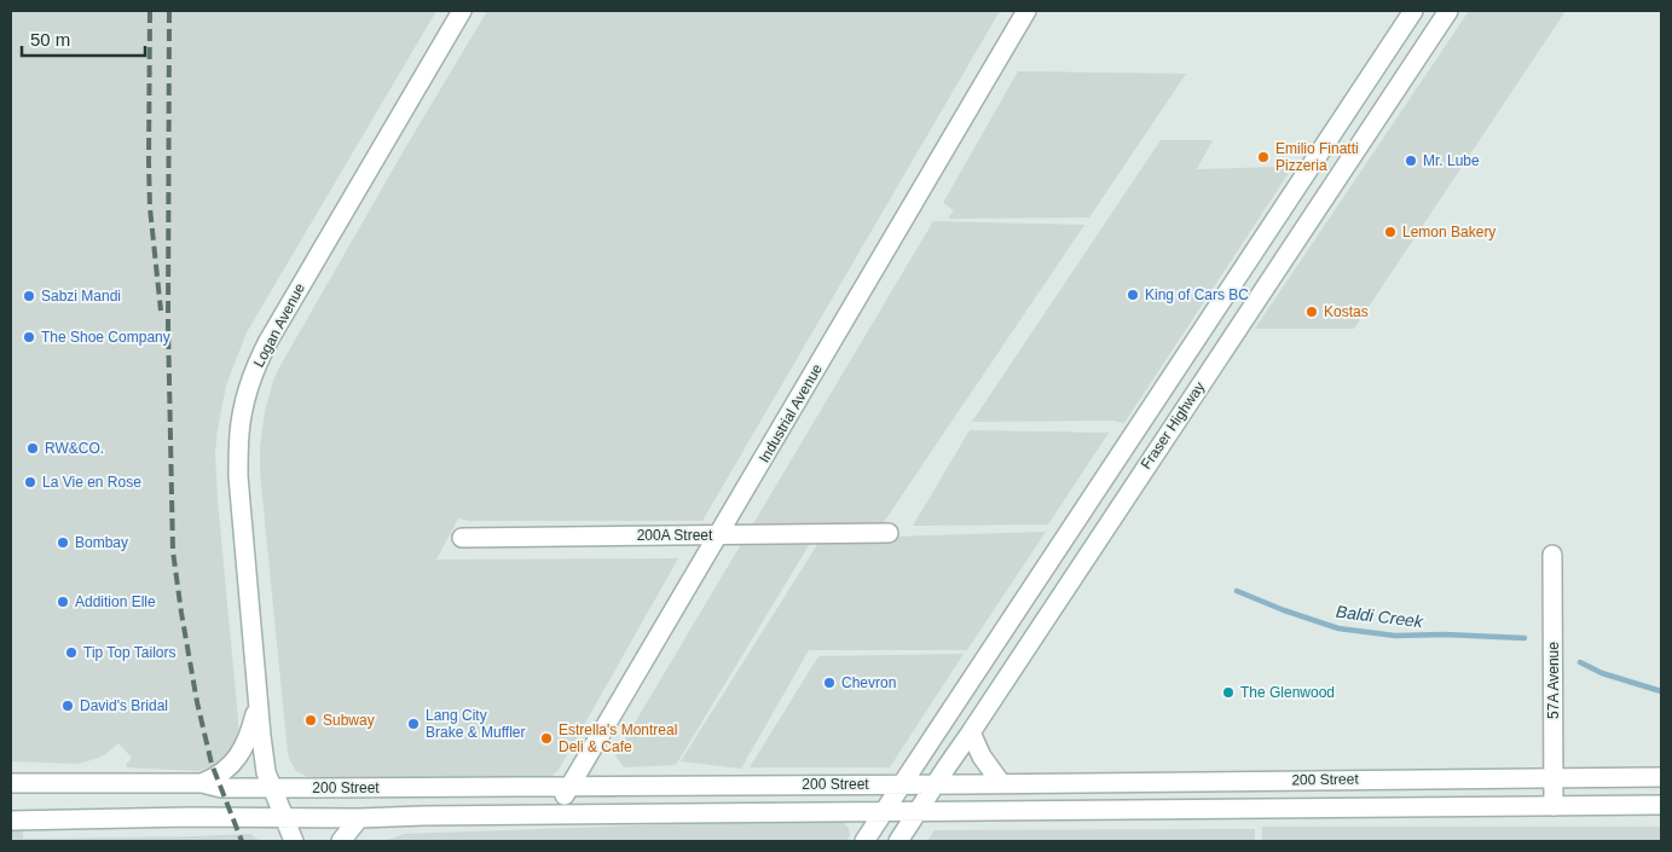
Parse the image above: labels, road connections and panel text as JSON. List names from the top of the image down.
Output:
{
  "streets": {
    "main road": [
      "Logan Avenue",
      "Industrial Avenue",
      "Fraser Highway",
      "200A Street",
      "57A Avenue",
      "200 Street"
    ]
  },
  "crossings": [
    ["Logan Avenue", "200 Street"],
    ["Industrial Avenue", "200A Street"],
    ["Industrial Avenue", "200 Street"],
    ["Fraser Highway", "200 Street"],
    ["57A Avenue", "200 Street"]
  ],
  "water": ["Baldi Creek"],
  "places": [
    "Emilio Finatti Pizzeria",
    "Mr. Lube",
    "Lemon Bakery",
    "King of Cars BC",
    "Sabzi Mandi",
    "Kostas",
    "The Shoe Company",
    "RW&CO.",
    "La Vie en Rose",
    "Bombay",
    "Addition Elle",
    "Tip Top Tailors",
    "Chevron",
    "The Glenwood",
    "David's Bridal",
    "Subway",
    "Lang City Brake & Muffler",
    "Estrella's Montreal Deli & Cafe"
  ],
  "scale_bar": "50 m"
}
